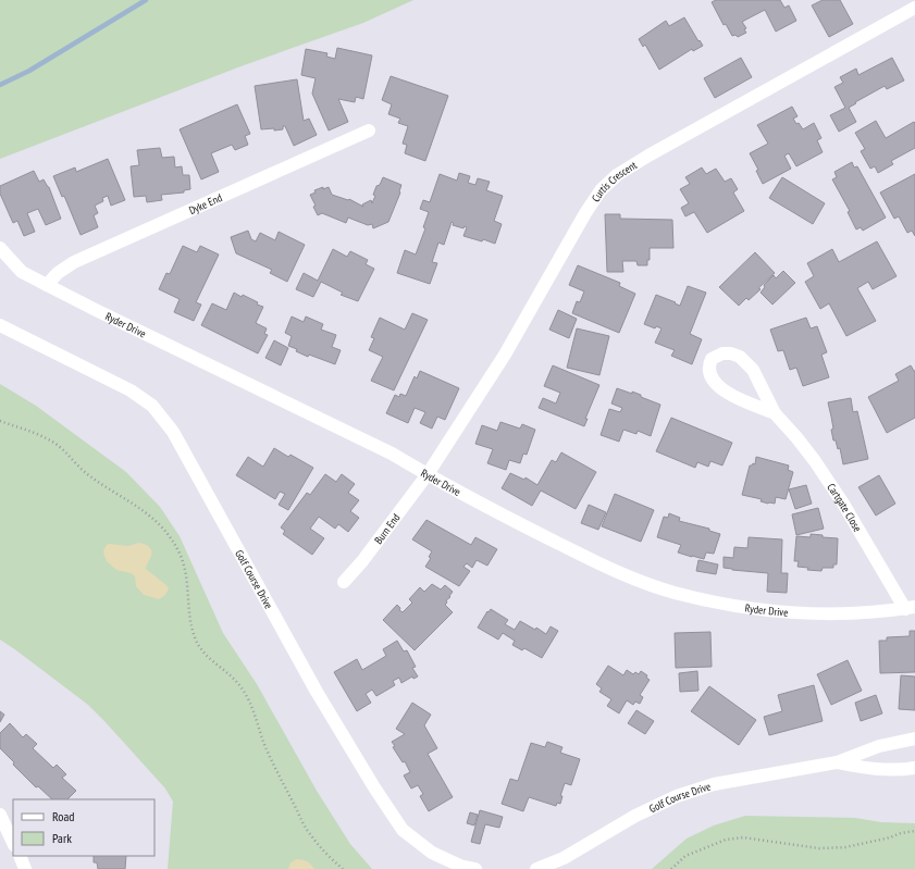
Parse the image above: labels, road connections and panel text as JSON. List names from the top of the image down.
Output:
{
  "streets": {
    "street": [
      "Curtis Crescent",
      "Dyke End",
      "Ryder Drive",
      "Cartgate Close",
      "Burn End",
      "Golf Course Drive"
    ]
  },
  "crossings": [
    ["Curtis Crescent", "Ryder Drive"],
    ["Curtis Crescent", "Burn End"],
    ["Dyke End", "Ryder Drive"],
    ["Ryder Drive", "Cartgate Close"],
    ["Ryder Drive", "Burn End"]
  ],
  "legend": ["Road", "Park"]
}
